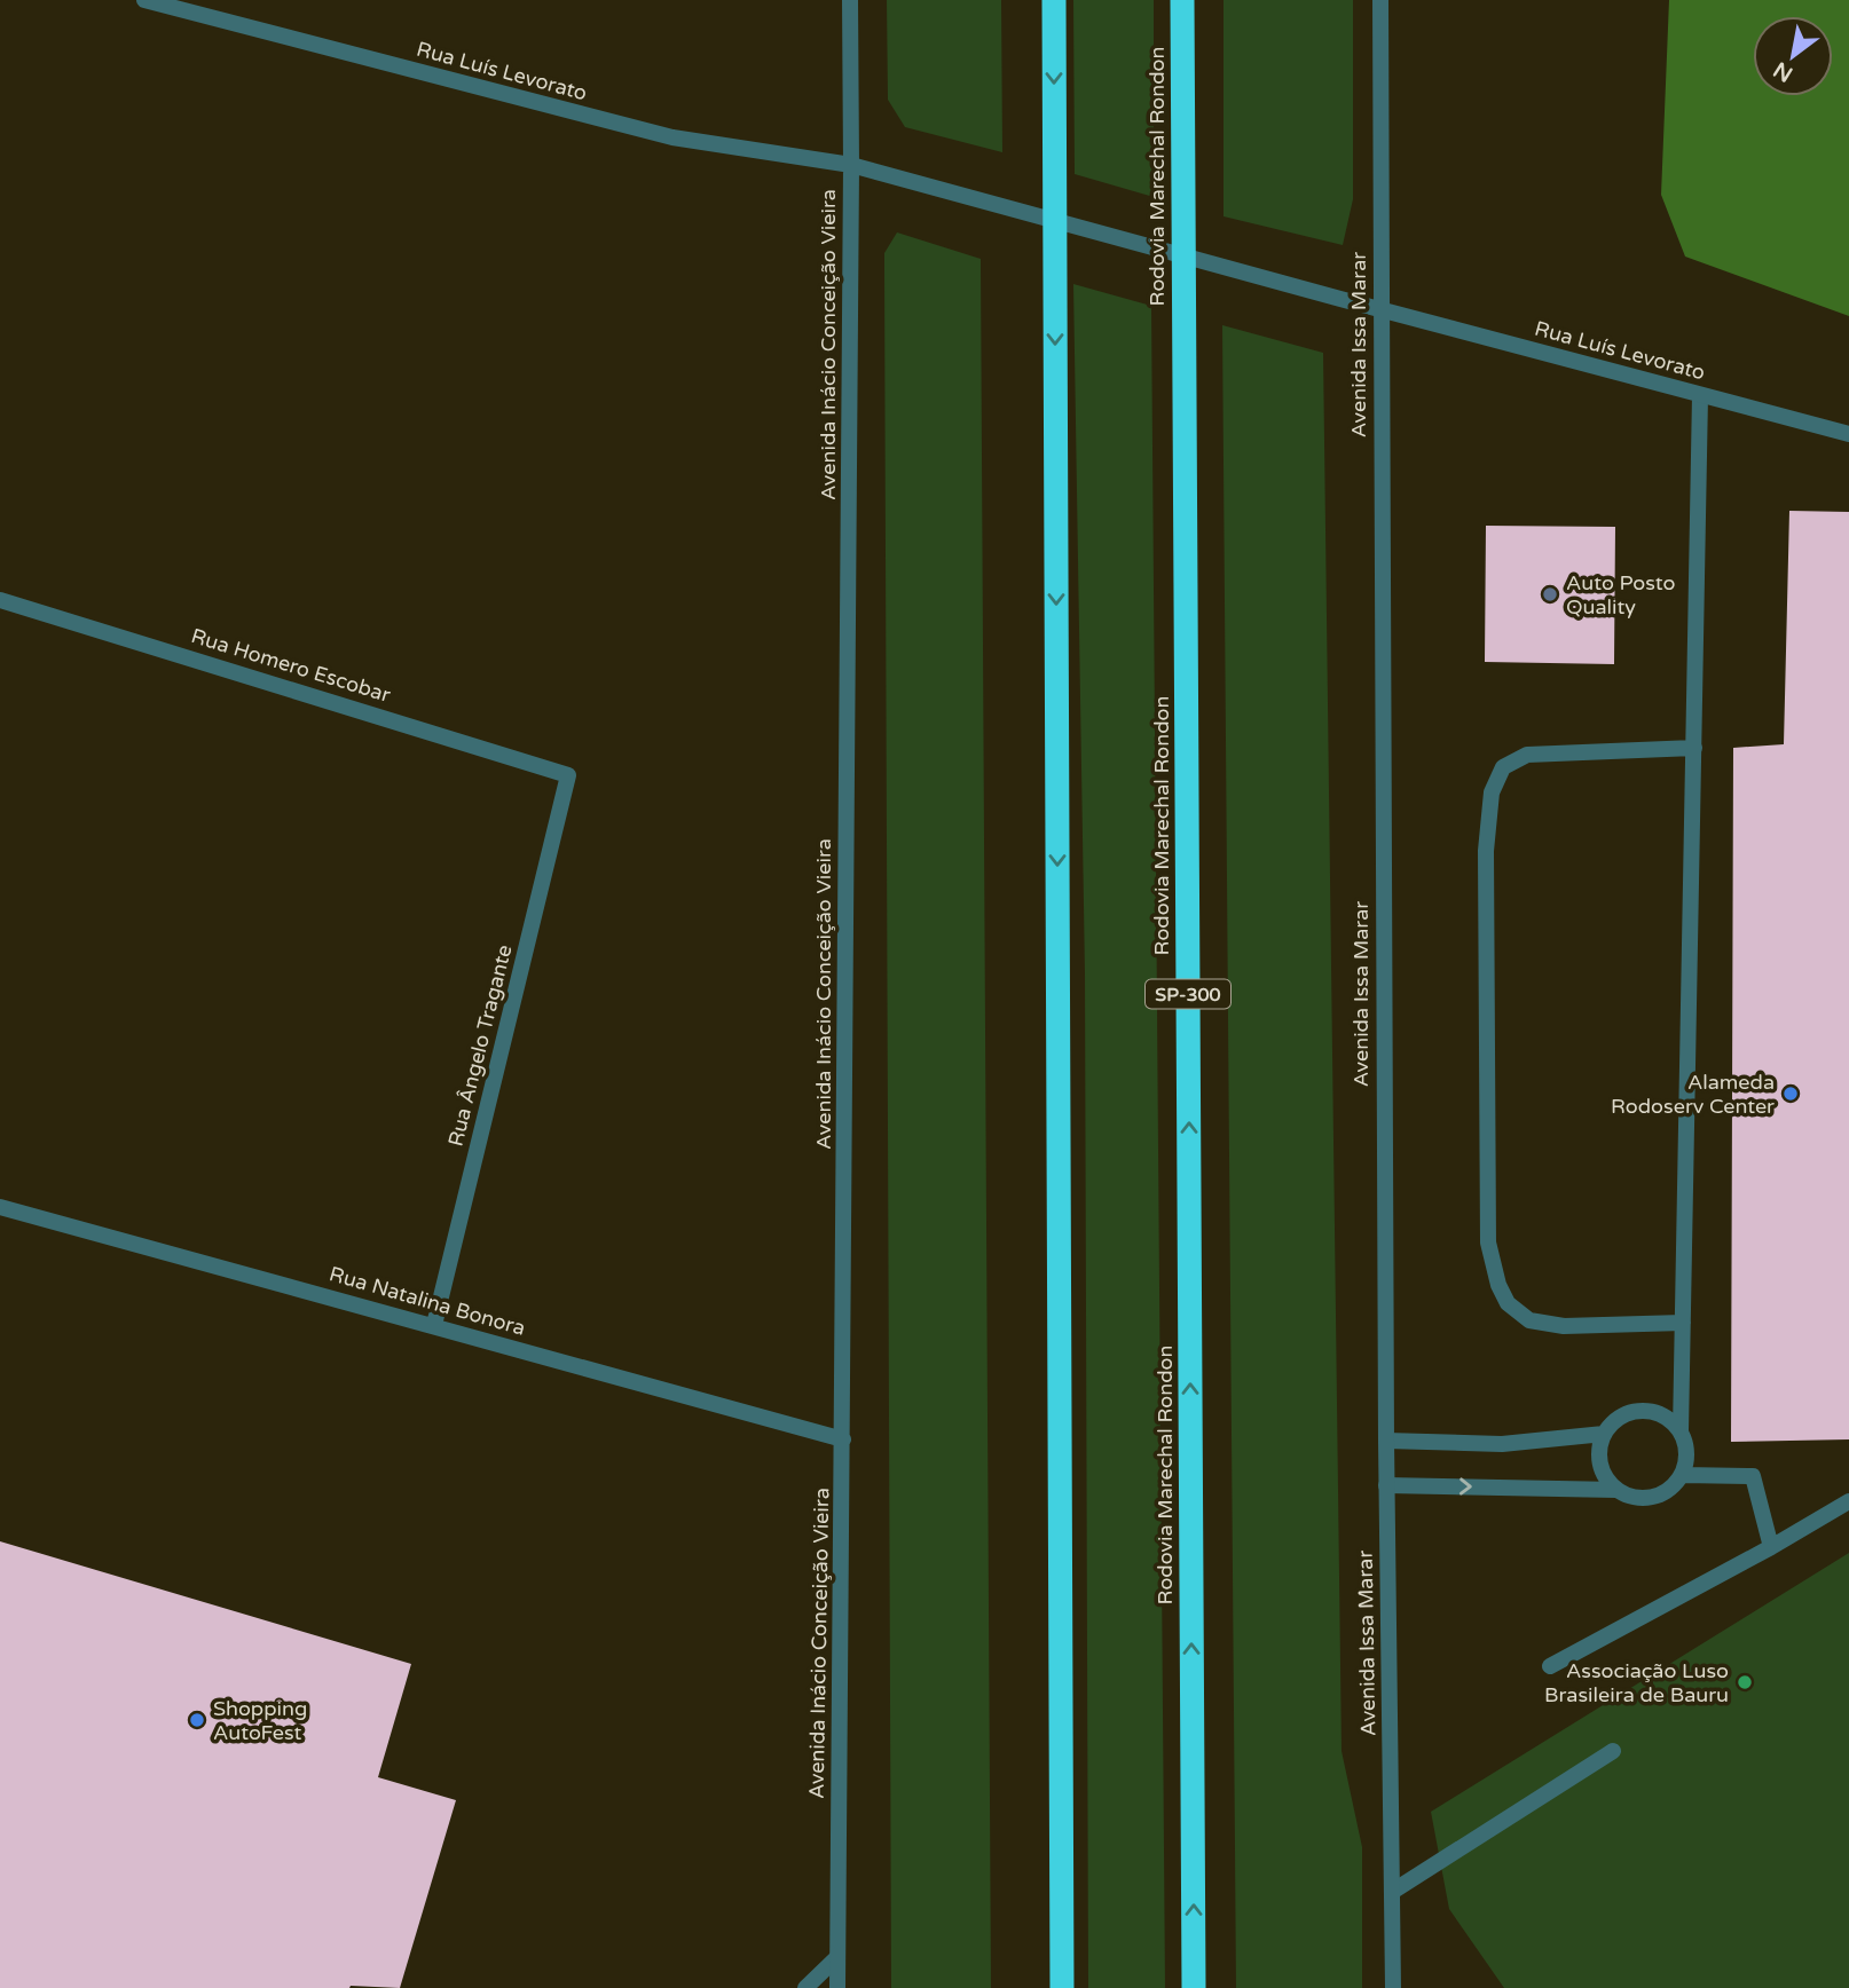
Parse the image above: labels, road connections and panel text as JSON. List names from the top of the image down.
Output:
{
  "streets": {
    "highway": ["Rodovia Marechal Rondon", "SP-300"],
    "street": [
      "Rua Luís Levorato",
      "Avenida Inácio Conceição Vieira",
      "Avenida Issa Marar",
      "Rua Homero Escobar",
      "Rua Ângelo Tragante",
      "Rua Natalina Bonora"
    ]
  },
  "crossings": [
    ["Rua Luís Levorato", "Avenida Inácio Conceição Vieira"],
    ["Rua Luís Levorato", "Avenida Issa Marar"],
    ["Avenida Inácio Conceição Vieira", "Rua Natalina Bonora"],
    ["Rua Homero Escobar", "Rua Ângelo Tragante"],
    ["Rua Ângelo Tragante", "Rua Natalina Bonora"]
  ],
  "places": [
    "Auto Posto Quality",
    "Alameda Rodoserv Center",
    "Associação Luso Brasileira de Bauru",
    "Shopping AutoFest"
  ],
  "north": "bottom left"
}
